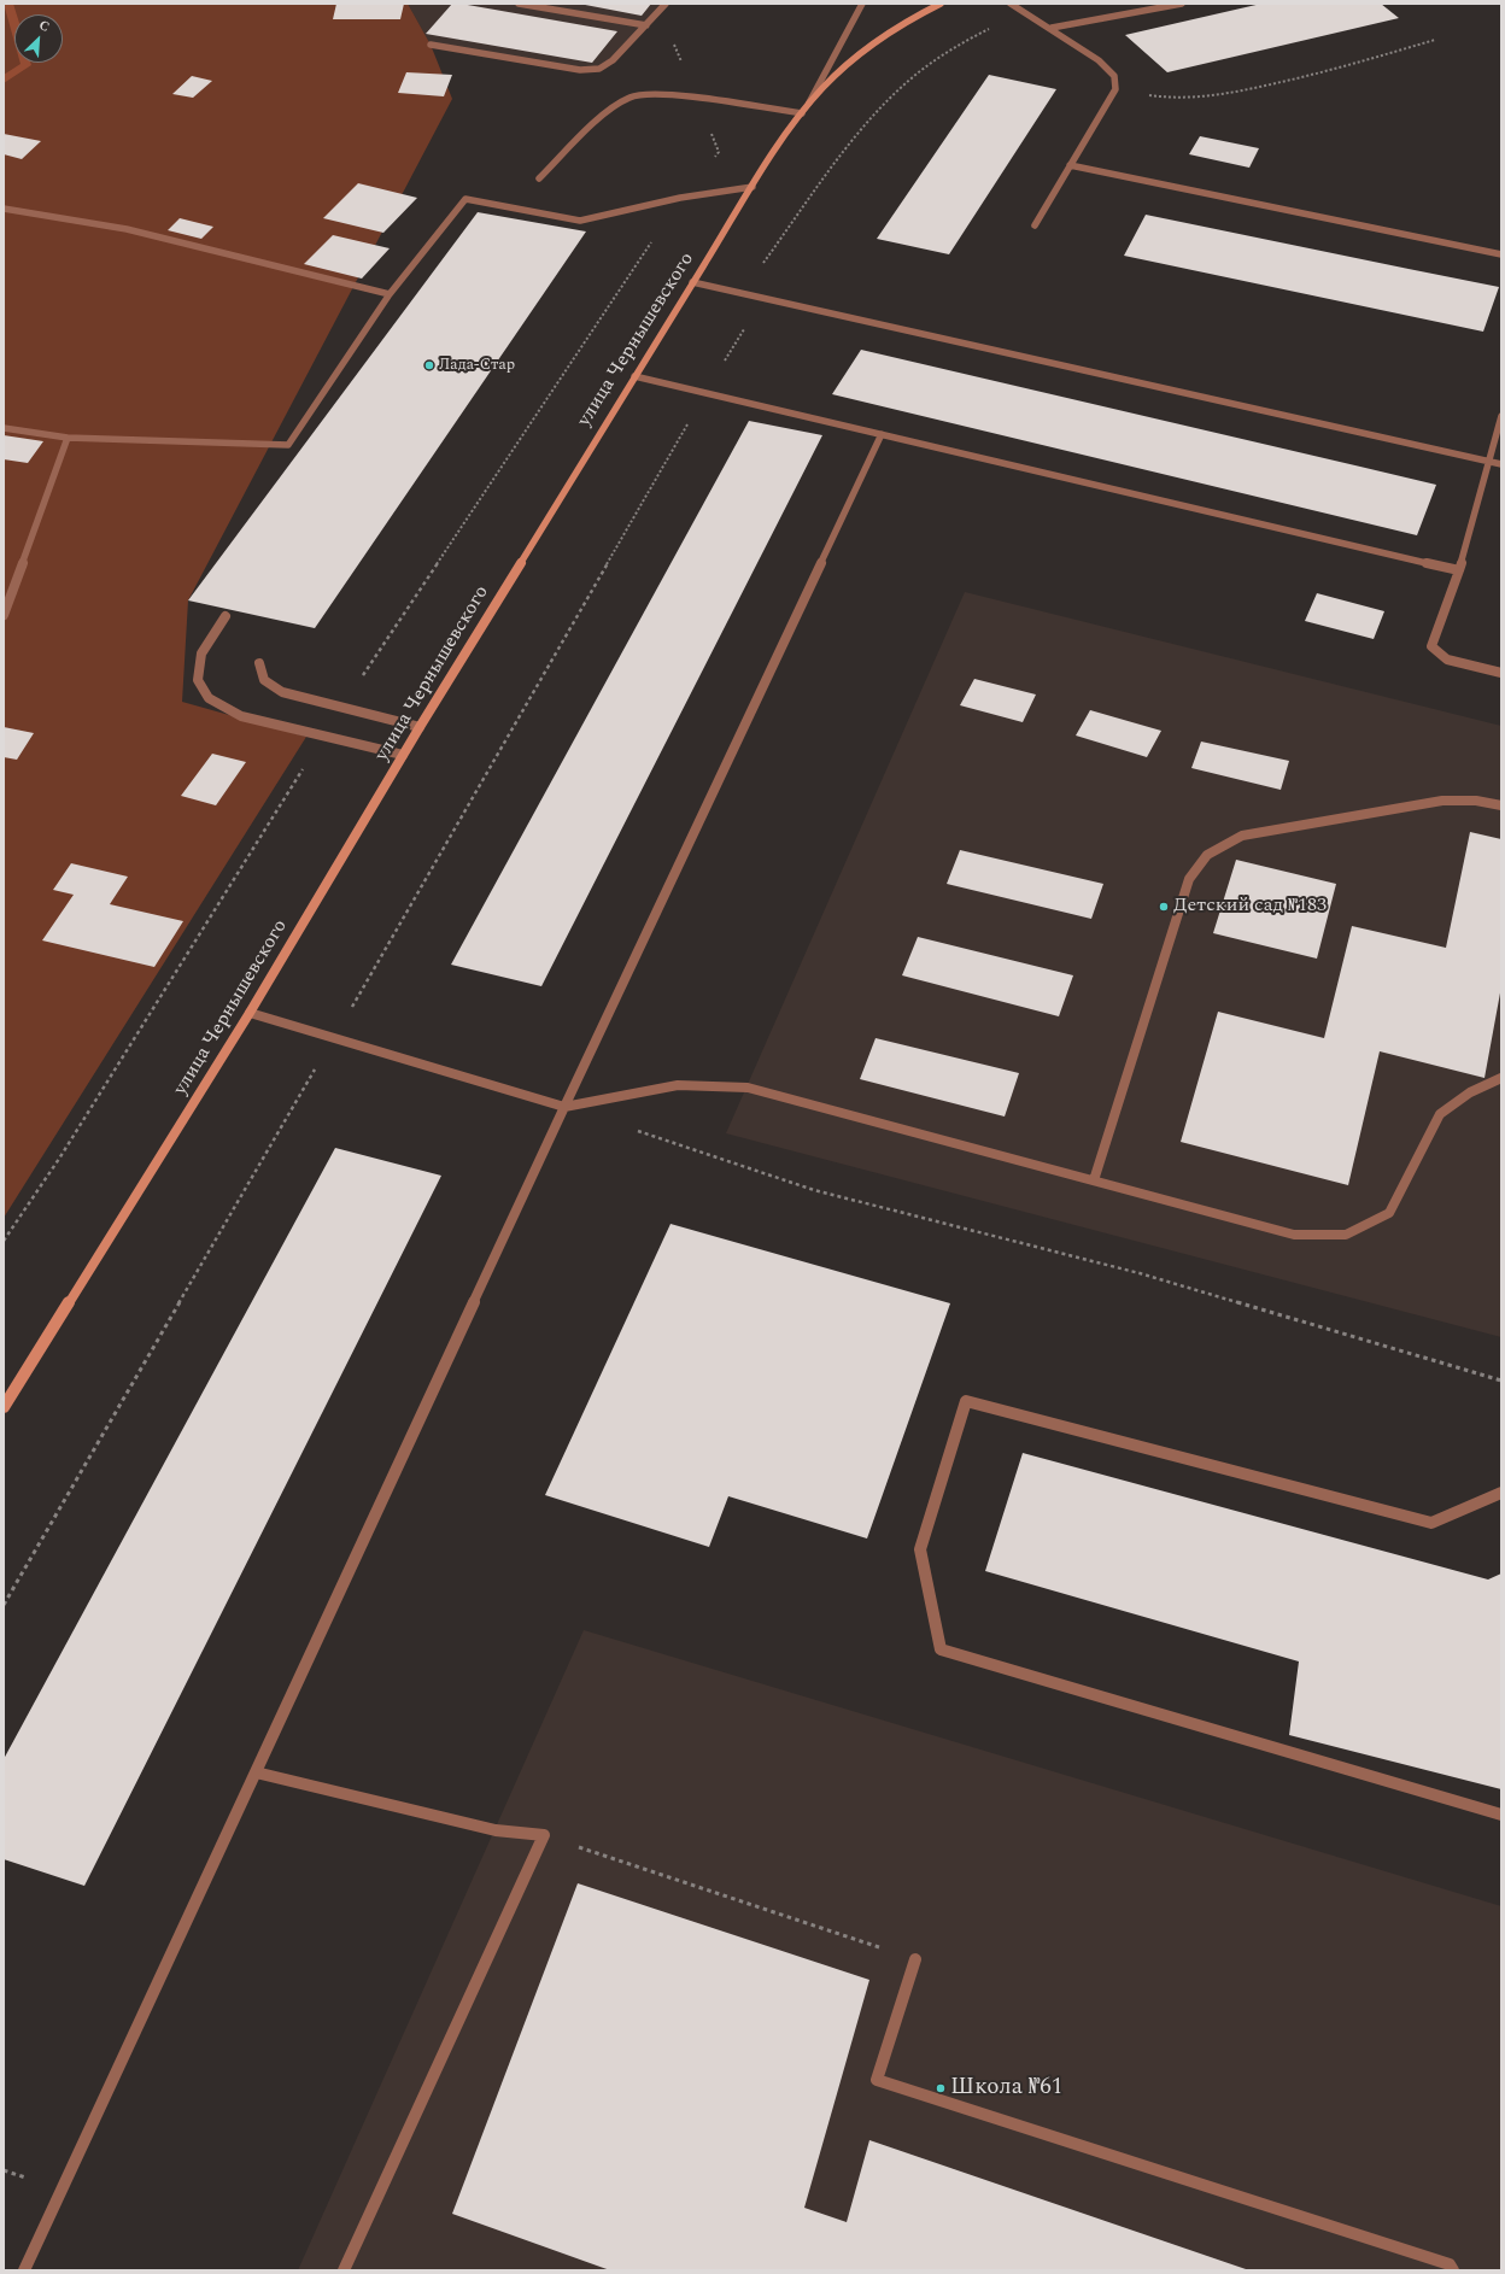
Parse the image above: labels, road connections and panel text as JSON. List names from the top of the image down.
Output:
{
  "streets": {
    "street": ["улица Чернышевского"]
  },
  "places": ["Лада-Стар", "Детский сад №183", "Школа №61"],
  "north": "top right"
}
